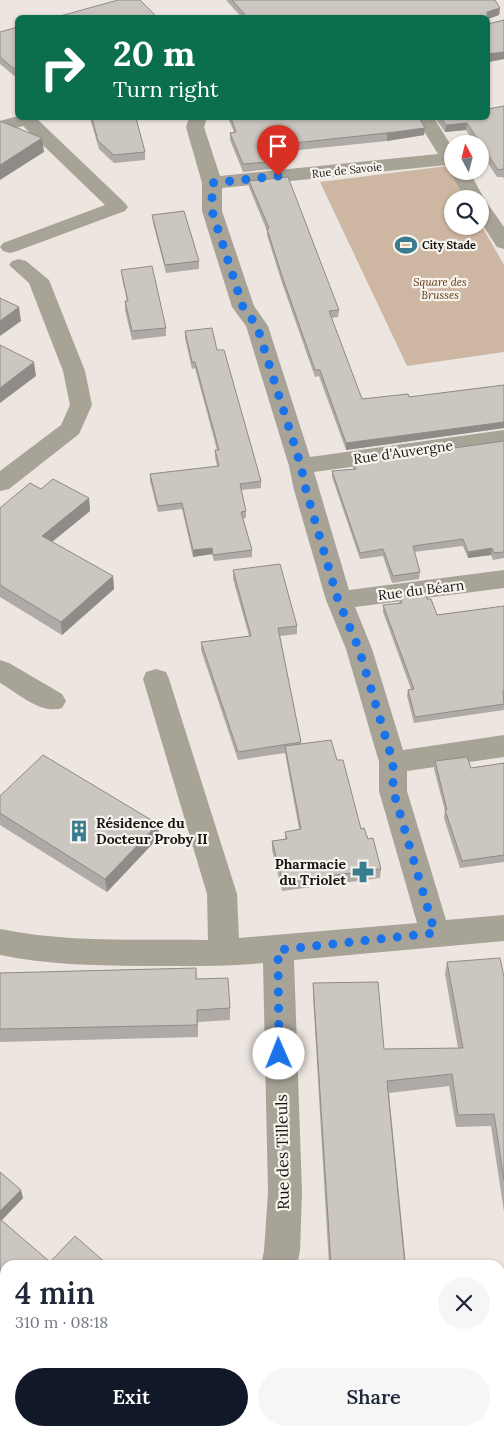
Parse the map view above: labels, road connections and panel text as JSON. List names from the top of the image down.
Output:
{
  "streets": {
    "street": [
      "Rue de Savoie",
      "Rue d'Auvergne",
      "Rue du Béarn",
      "Rue des Tilleuls"
    ]
  },
  "parks": ["Square des Brusses"],
  "places": {
    "sports": ["City Stade"],
    "building": ["Résidence du Docteur Proby II"],
    "pharmacy": ["Pharmacie du Triolet"]
  },
  "north": "top",
  "page": {
    "turn": ["20 m", "Turn right"],
    "heading": ["4 min", "310 m · 08:18"],
    "buttons": ["Exit", "Share"]
  }
}
